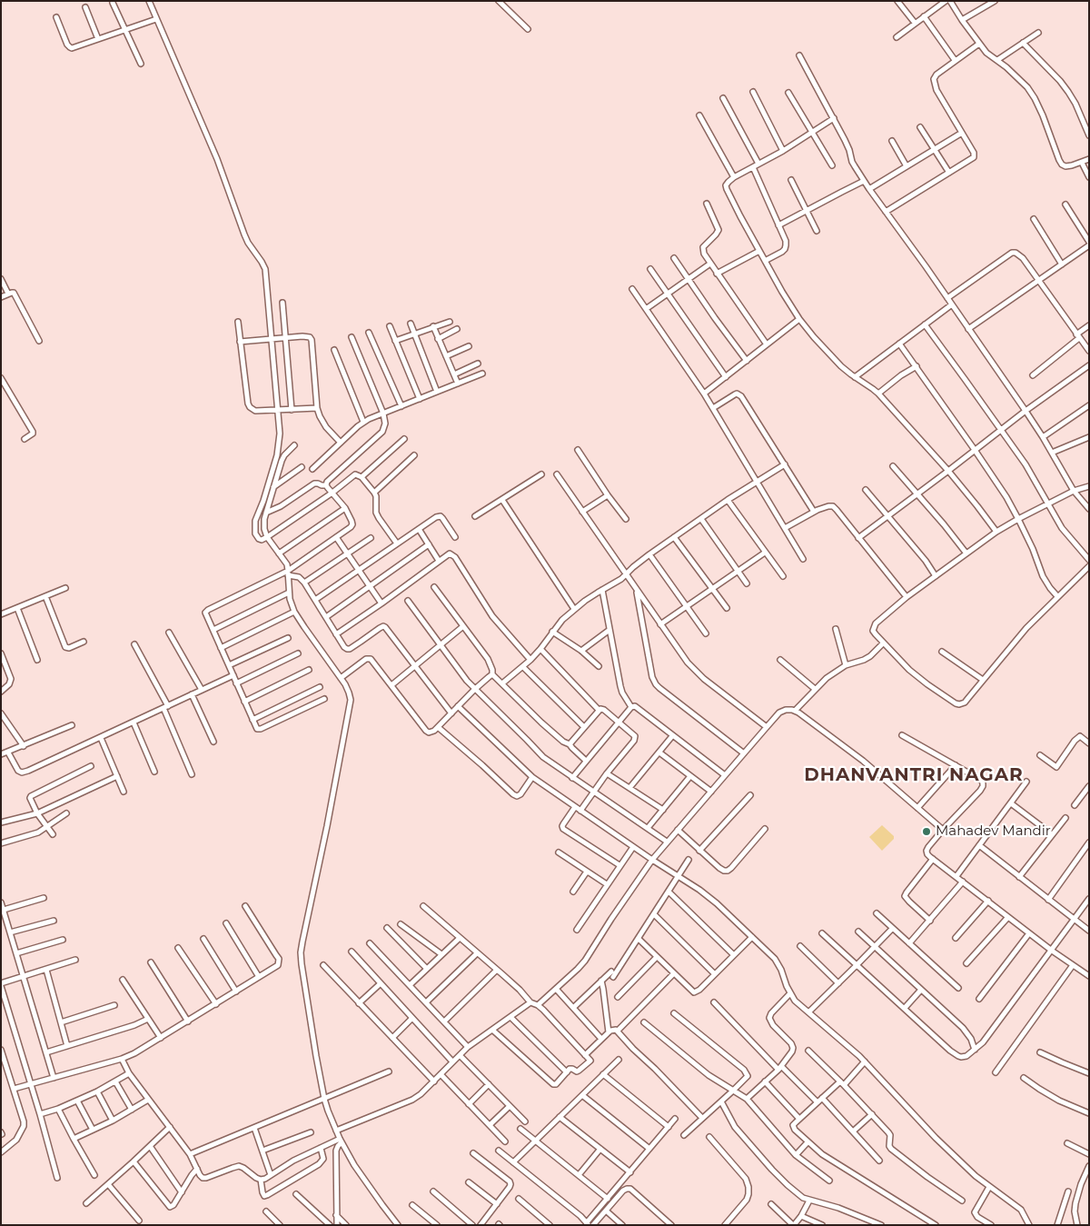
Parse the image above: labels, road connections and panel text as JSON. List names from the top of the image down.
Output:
{
  "districts": ["DHANVANTRI NAGAR"],
  "places": ["Mahadev Mandir"]
}
